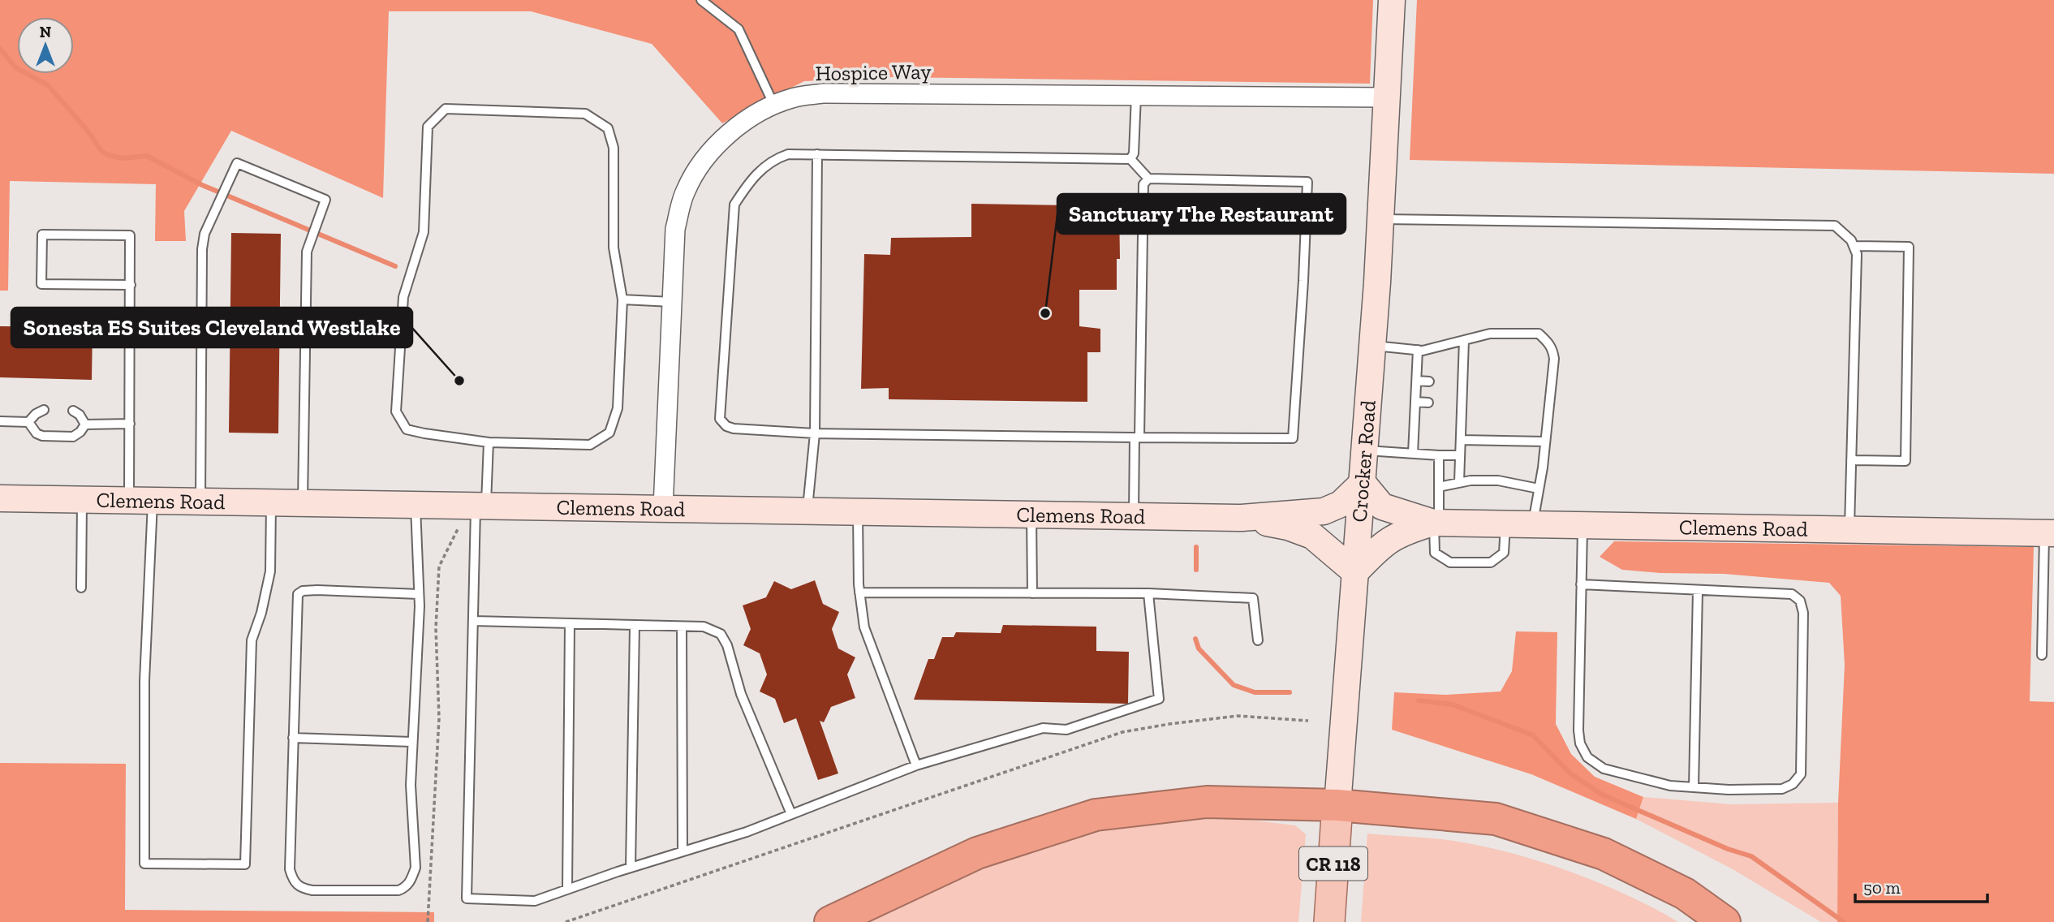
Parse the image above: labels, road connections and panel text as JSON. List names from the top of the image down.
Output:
{
  "streets": {
    "main road": ["Crocker Road", "CR 118"],
    "street": ["Hospice Way", "Clemens Road"]
  },
  "crossings": [
    ["Hospice Way", "Crocker Road"],
    ["Hospice Way", "Clemens Road"],
    ["Crocker Road", "Clemens Road"]
  ],
  "places": ["Sanctuary The Restaurant", "Sonesta ES Suites Cleveland Westlake"],
  "scale_bar": "50 m",
  "north": "top"
}
